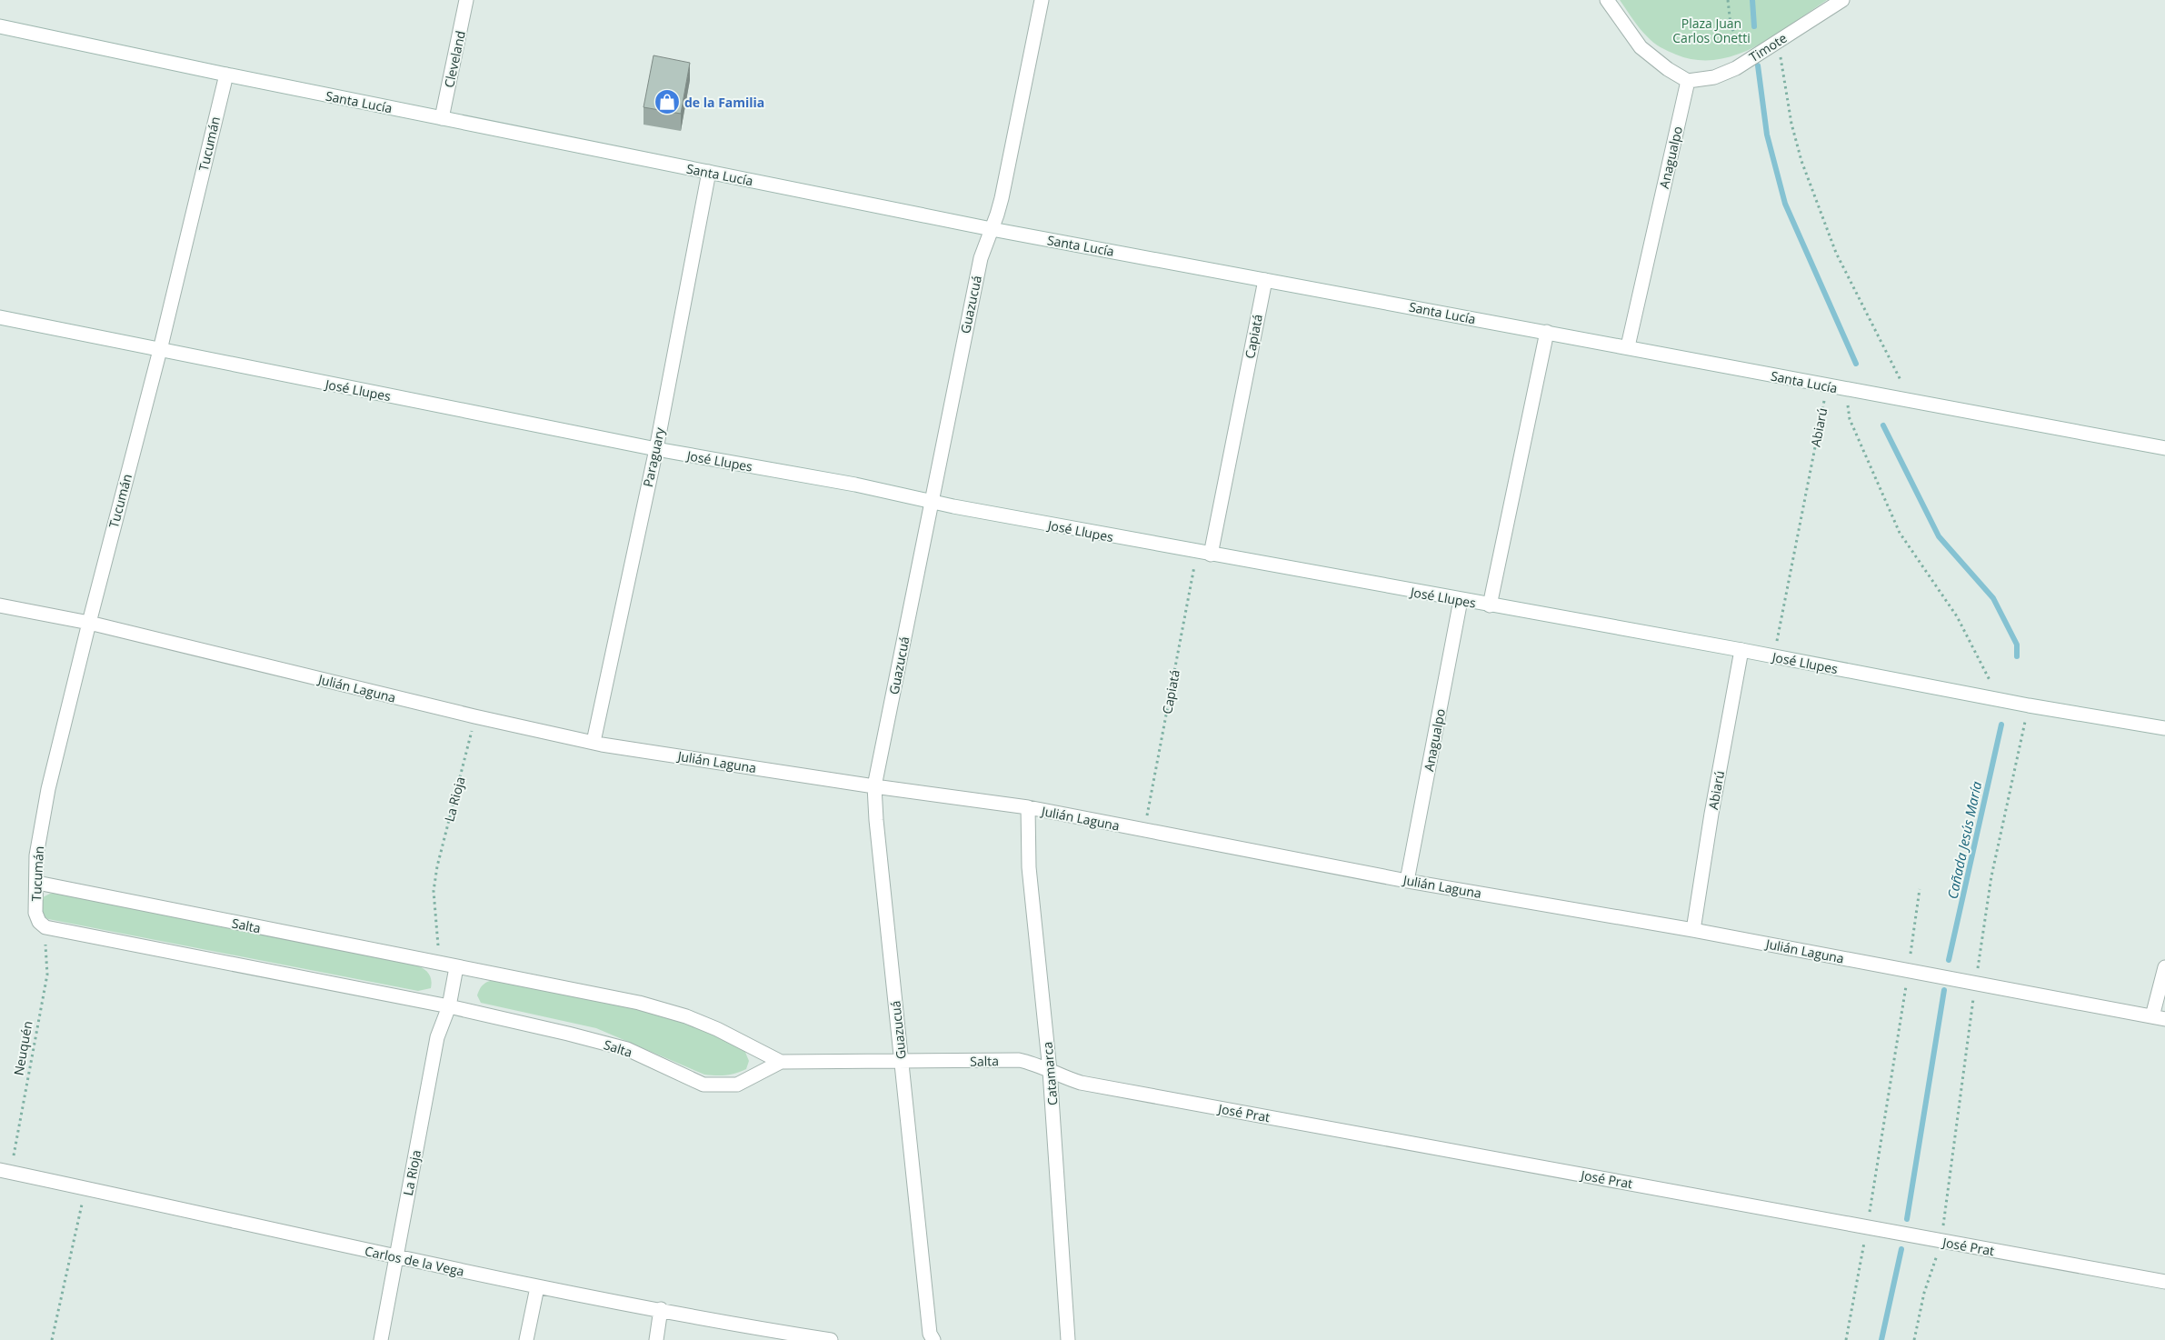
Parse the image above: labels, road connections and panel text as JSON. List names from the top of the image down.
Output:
{
  "streets": {
    "street": [
      "Timote",
      "Cleveland",
      "Santa Lucía",
      "Tucumán",
      "Anagualpo",
      "Guazucuá",
      "Capiatá",
      "José Llupes",
      "Abiarú",
      "Paraguary",
      "Julián Laguna",
      "La Rioja",
      "Salta",
      "Catamarca",
      "José Prat",
      "Carlos de la Vega"
    ],
    "path": ["Neuquén"]
  },
  "crossings": [
    ["Timote", "Anagualpo"],
    ["Cleveland", "Santa Lucía"],
    ["Santa Lucía", "Tucumán"],
    ["Santa Lucía", "Anagualpo"],
    ["Santa Lucía", "Guazucuá"],
    ["Santa Lucía", "Capiatá"],
    ["Santa Lucía", "Abiarú"],
    ["Santa Lucía", "Paraguary"],
    ["Tucumán", "José Llupes"],
    ["Tucumán", "Julián Laguna"],
    ["Tucumán", "Salta"],
    ["Tucumán", "Neuquén"],
    ["Anagualpo", "José Llupes"],
    ["Anagualpo", "Julián Laguna"],
    ["Guazucuá", "José Llupes"],
    ["Guazucuá", "Julián Laguna"],
    ["Guazucuá", "Salta"],
    ["Capiatá", "José Llupes"],
    ["Capiatá", "Julián Laguna"],
    ["José Llupes", "Abiarú"],
    ["José Llupes", "Paraguary"],
    ["Abiarú", "Julián Laguna"],
    ["Paraguary", "Julián Laguna"],
    ["Julián Laguna", "La Rioja"],
    ["Julián Laguna", "Catamarca"],
    ["La Rioja", "Salta"],
    ["La Rioja", "Carlos de la Vega"],
    ["Salta", "Neuquén"],
    ["Salta", "Catamarca"],
    ["Salta", "José Prat"],
    ["Neuquén", "Carlos de la Vega"],
    ["Catamarca", "José Prat"]
  ],
  "water": ["Cañada Jesús María"],
  "parks": ["Plaza Juan Carlos Onetti"],
  "places": {
    "shop": ["de la Familia"]
  }
}
